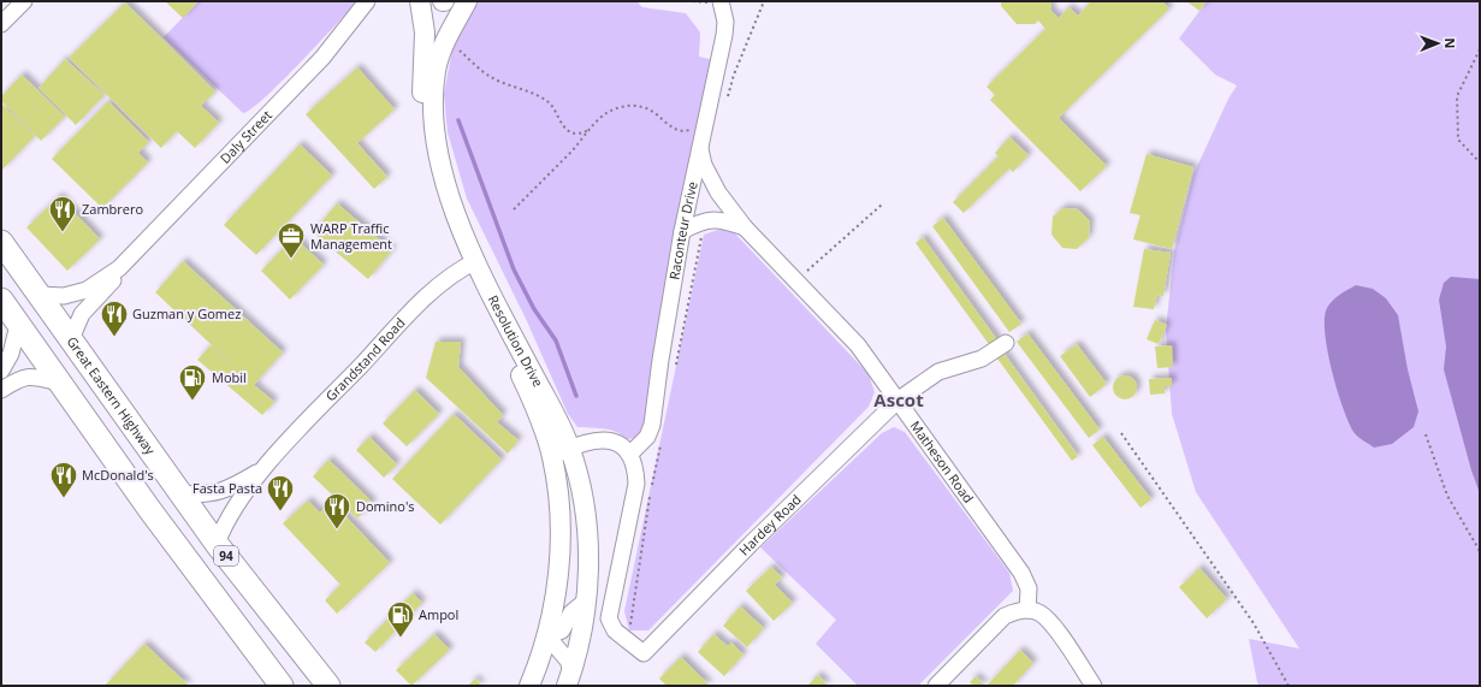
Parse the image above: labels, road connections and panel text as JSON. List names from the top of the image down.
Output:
{
  "streets": {
    "highway": ["Great Eastern Highway", "94"],
    "main road": ["Resolution Drive"],
    "street": [
      "Daly Street",
      "Raconteur Drive",
      "Grandstand Road",
      "Matheson Road",
      "Hardey Road"
    ]
  },
  "crossings": [
    ["Daly Street", "Great Eastern Highway"],
    ["Raconteur Drive", "Matheson Road"],
    ["Raconteur Drive", "Hardey Road"],
    ["Resolution Drive", "Grandstand Road"],
    ["Grandstand Road", "Great Eastern Highway"],
    ["Matheson Road", "Hardey Road"]
  ],
  "districts": ["Ascot"],
  "places": {
    "restaurant": [
      "Zambrero",
      "Guzman y Gomez",
      "McDonald's",
      "Fasta Pasta",
      "Domino's"
    ],
    "office": ["WARP Traffic Management"],
    "fuel station": ["Mobil", "Ampol"]
  },
  "north": "right"
}
